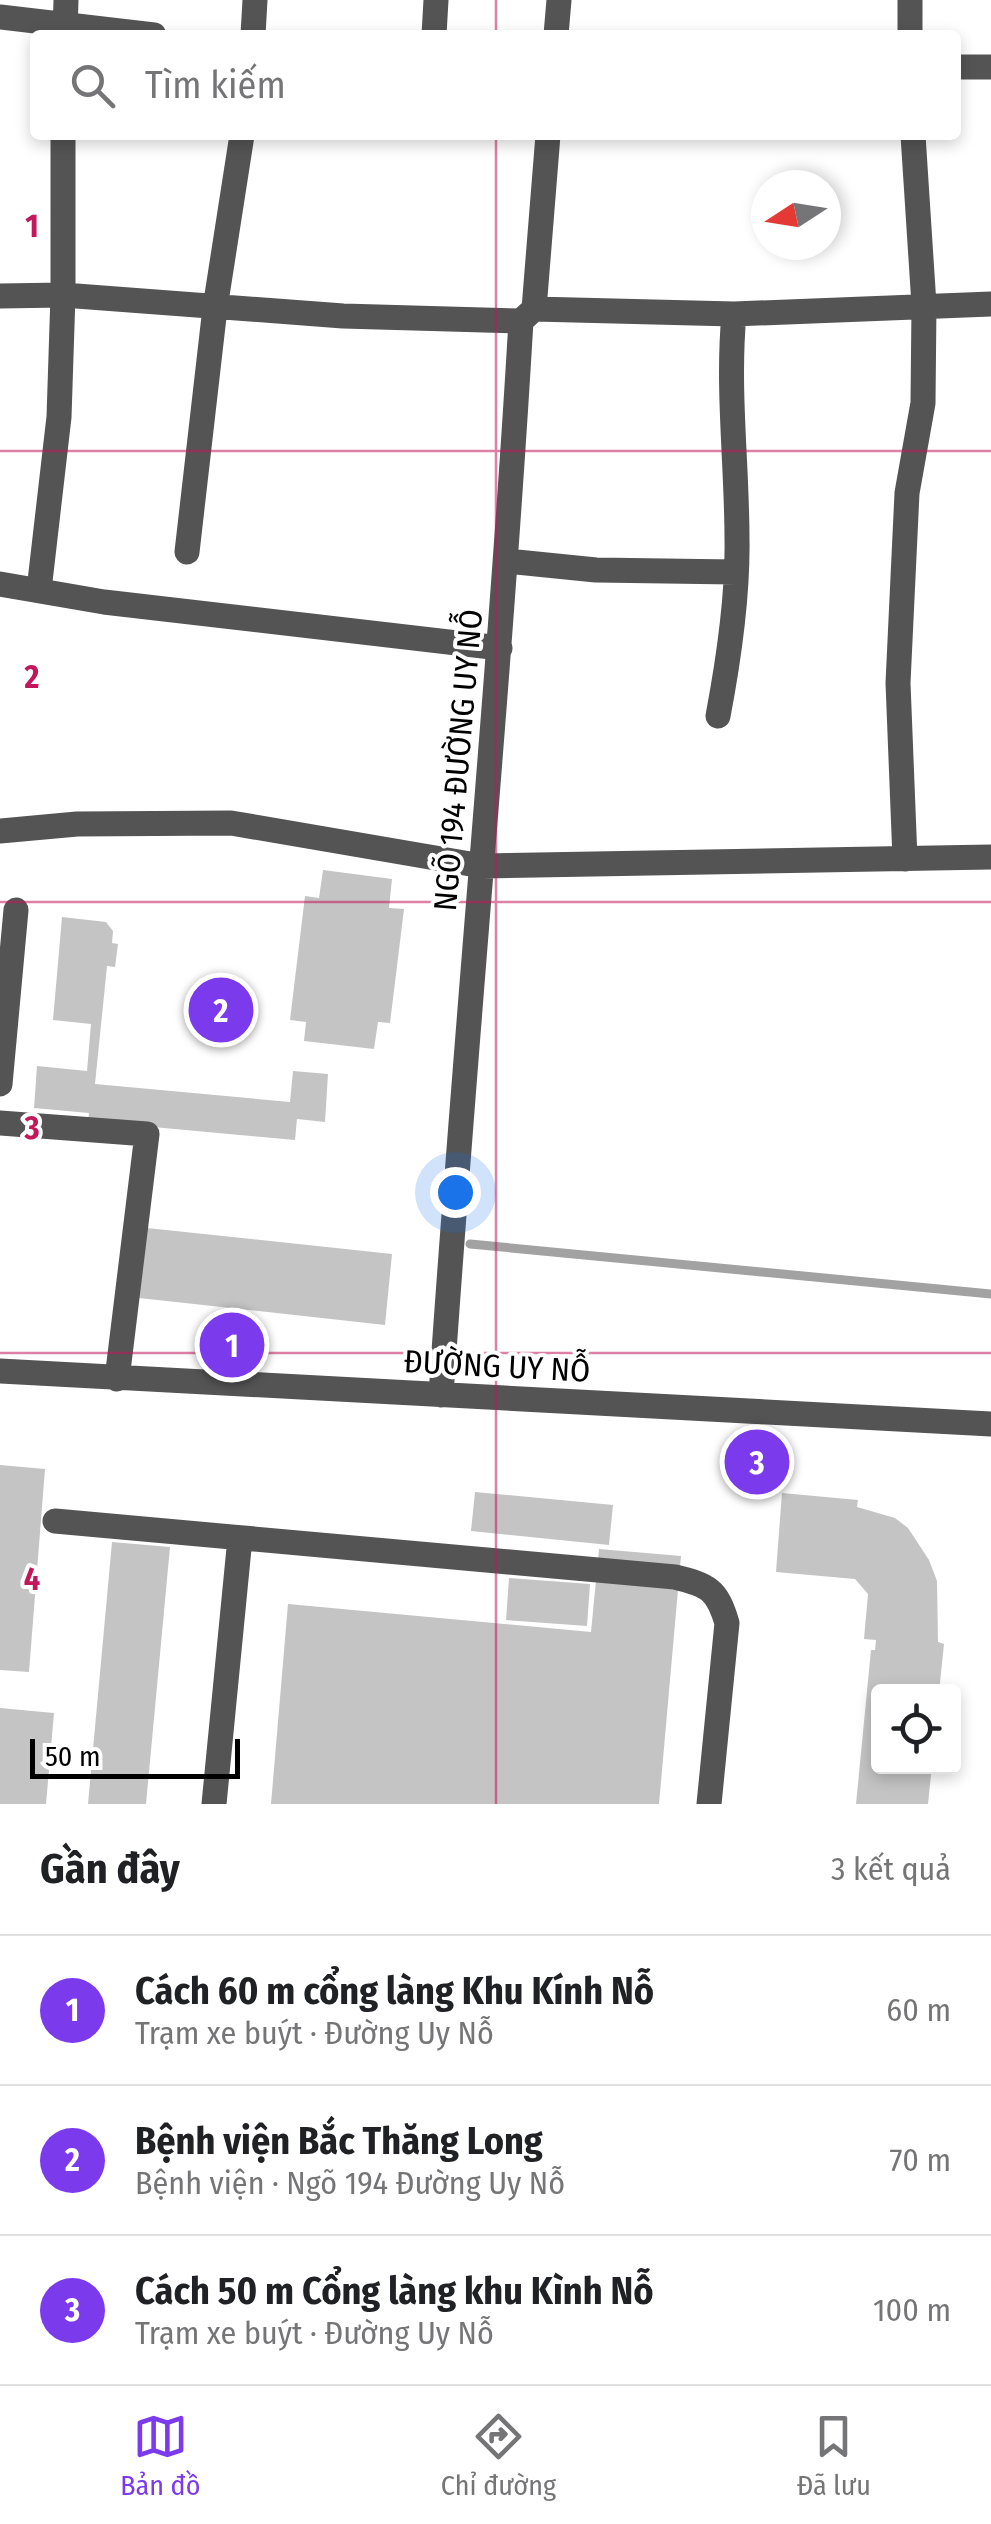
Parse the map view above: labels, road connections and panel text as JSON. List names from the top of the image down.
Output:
{
  "streets": {
    "street": ["NGÕ 194 ĐƯỜNG UY NỖ", "ĐƯỜNG UY NỖ"]
  },
  "crossings": [
    ["NGÕ 194 ĐƯỜNG UY NỖ", "ĐƯỜNG UY NỖ"]
  ],
  "scale_bar": "50 m",
  "north": "left",
  "page": {
    "search": "Tìm kiếm",
    "pins": ["2", "1", "3"],
    "scale": "50 m",
    "heading": ["Gần đây", "3 kết quả"],
    "list": [
      {
        "mark": "1",
        "name": "Cách 60 m cổng làng Khu Kính Nỗ",
        "note": "Trạm xe buýt · Đường Uy Nỗ",
        "value": "60 m"
      },
      {
        "mark": "2",
        "name": "Bệnh viện Bắc Thăng Long",
        "note": "Bệnh viện · Ngõ 194 Đường Uy Nỗ",
        "value": "70 m"
      },
      {
        "mark": "3",
        "name": "Cách 50 m Cổng làng khu Kình Nỗ",
        "note": "Trạm xe buýt · Đường Uy Nỗ",
        "value": "100 m"
      }
    ],
    "nav": ["Bản đồ", "Chỉ đường", "Đã lưu"]
  },
  "grid": {
    "rows": [
      "1",
      "2",
      "3",
      "4"
    ]
  }
}
